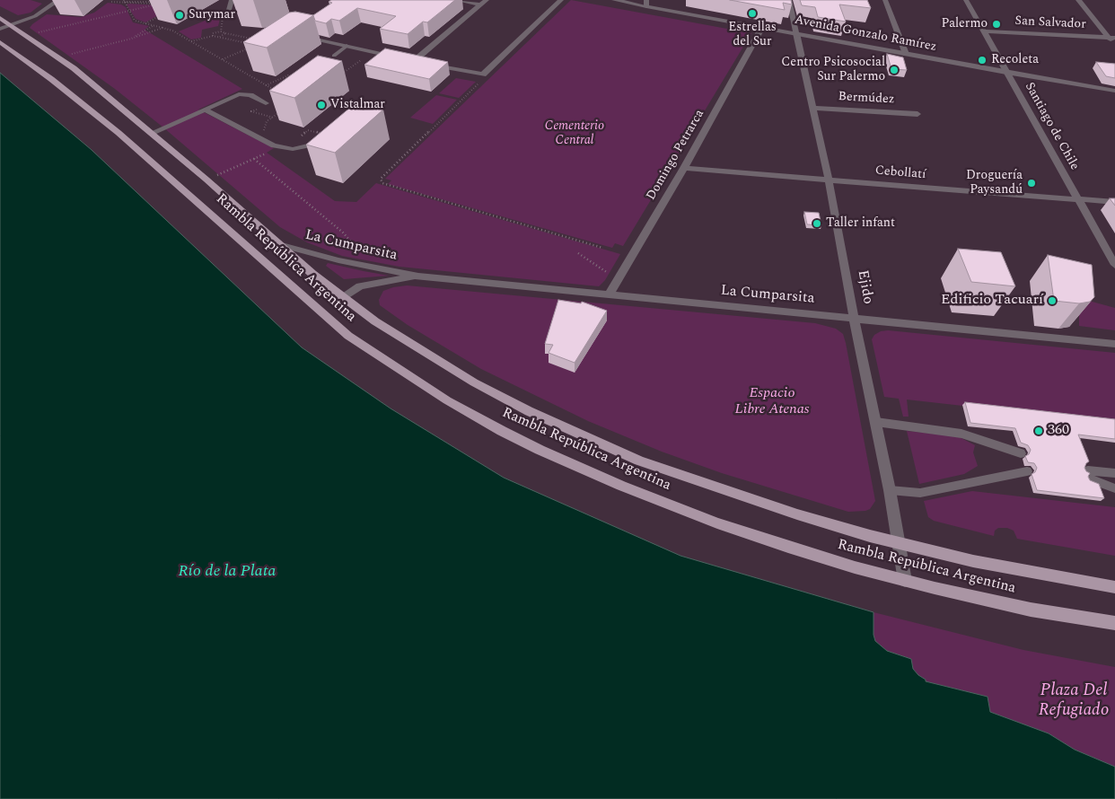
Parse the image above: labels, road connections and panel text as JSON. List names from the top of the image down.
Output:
{
  "streets": {
    "main road": ["Rambla República Argentina"],
    "street": [
      "San Salvador",
      "Avenida Gonzalo Ramírez",
      "Bermúdez",
      "Santiago de Chile",
      "Domingo Petrarca",
      "Cebollatí",
      "La Cumparsita",
      "Ejido"
    ]
  },
  "crossings": [
    ["San Salvador", "Santiago de Chile"],
    ["Avenida Gonzalo Ramírez", "Santiago de Chile"],
    ["Avenida Gonzalo Ramírez", "Domingo Petrarca"],
    ["Avenida Gonzalo Ramírez", "Ejido"],
    ["Bermúdez", "Ejido"],
    ["Santiago de Chile", "Cebollatí"],
    ["Domingo Petrarca", "Cebollatí"],
    ["Domingo Petrarca", "La Cumparsita"],
    ["Cebollatí", "Ejido"],
    ["La Cumparsita", "Rambla República Argentina"],
    ["La Cumparsita", "Ejido"],
    ["Rambla República Argentina", "Ejido"]
  ],
  "water": ["Río de la Plata"],
  "parks": ["Cementerio Central", "Espacio Libre Atenas", "Plaza Del Refugiado"],
  "places": [
    "Estrellas del Sur",
    "Surymar",
    "Palermo",
    "Recoleta",
    "Centro Psicosocial Sur Palermo",
    "Vistalmar",
    "Droguería Paysandú",
    "Taller infant",
    "Edificio Tacuarí",
    "360"
  ]
}
